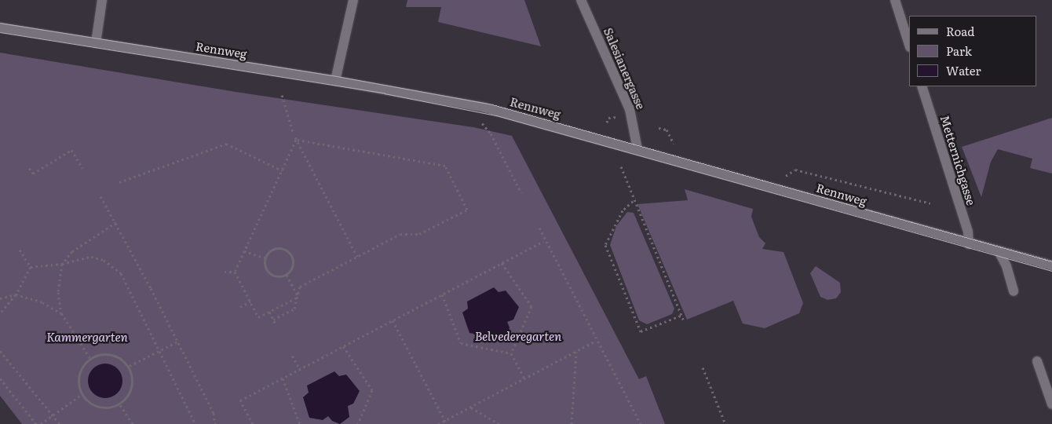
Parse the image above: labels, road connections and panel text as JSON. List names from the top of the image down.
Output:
{
  "streets": {
    "main road": ["Rennweg", "Salesianergasse", "Metternichgasse"]
  },
  "crossings": [
    ["Rennweg", "Salesianergasse"],
    ["Rennweg", "Metternichgasse"]
  ],
  "parks": ["Belvederegarten", "Kammergarten"],
  "legend": ["Road", "Park", "Water"]
}
